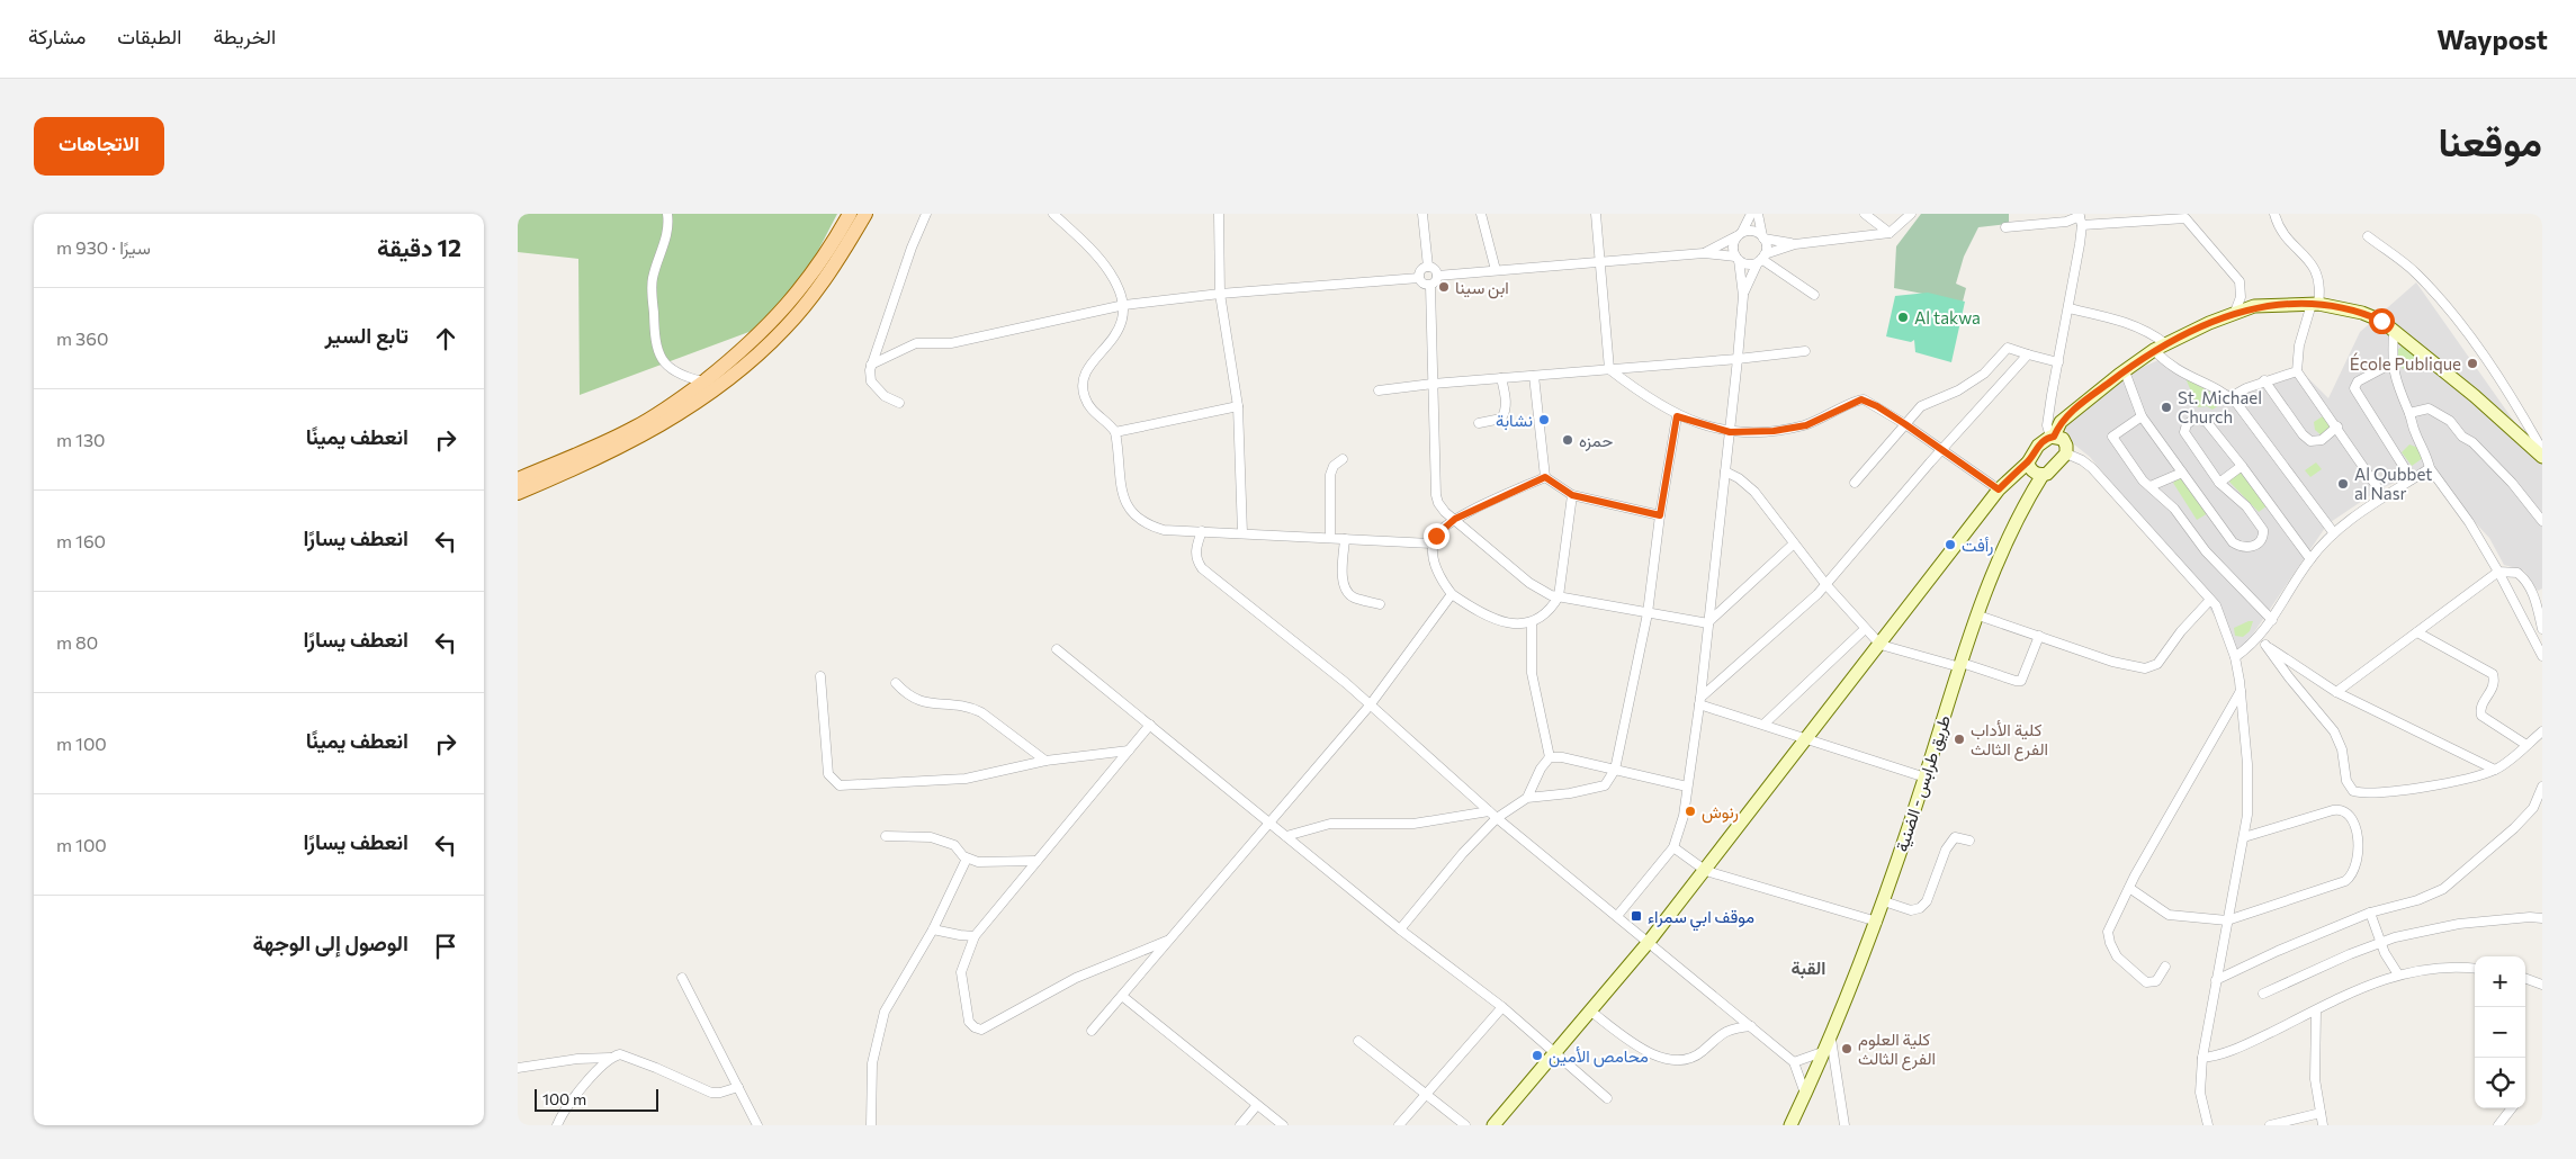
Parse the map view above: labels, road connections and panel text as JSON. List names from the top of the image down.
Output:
{
  "streets": {
    "main road": ["طريق طرابس - الضنية"]
  },
  "districts": ["القبة"],
  "places": {
    "other": [
      "ابن سينا",
      "Al takwa",
      "École Publique",
      "St. Michael Church",
      "نشابة",
      "حمزه",
      "Al Qubbet al Nasr",
      "رأفت",
      "كلية الأداب الفرع الثالث",
      "رنوش",
      "كلية العلوم الفرع الثالث",
      "محامص الأمين"
    ],
    "transit": ["موقف ابي سمراء"]
  },
  "scale_bar": "100 m",
  "page": {
    "header": "Waypost",
    "nav": ["الخريطة", "الطبقات", "مشاركة"],
    "title": "موقعنا",
    "buttons": "الاتجاهات",
    "heading": ["12 دقيقة", "سيرًا · 930 m"],
    "list": [
      ["تابع السير", "360 m"],
      ["انعطف يمينًا", "130 m"],
      ["انعطف يسارًا", "160 m"],
      ["انعطف يسارًا", "80 m"],
      ["انعطف يمينًا", "100 m"],
      ["انعطف يسارًا", "100 m"],
      "الوصول إلى الوجهة"
    ],
    "map_buttons": ["+", "−"],
    "scale": "100 m"
  }
}
